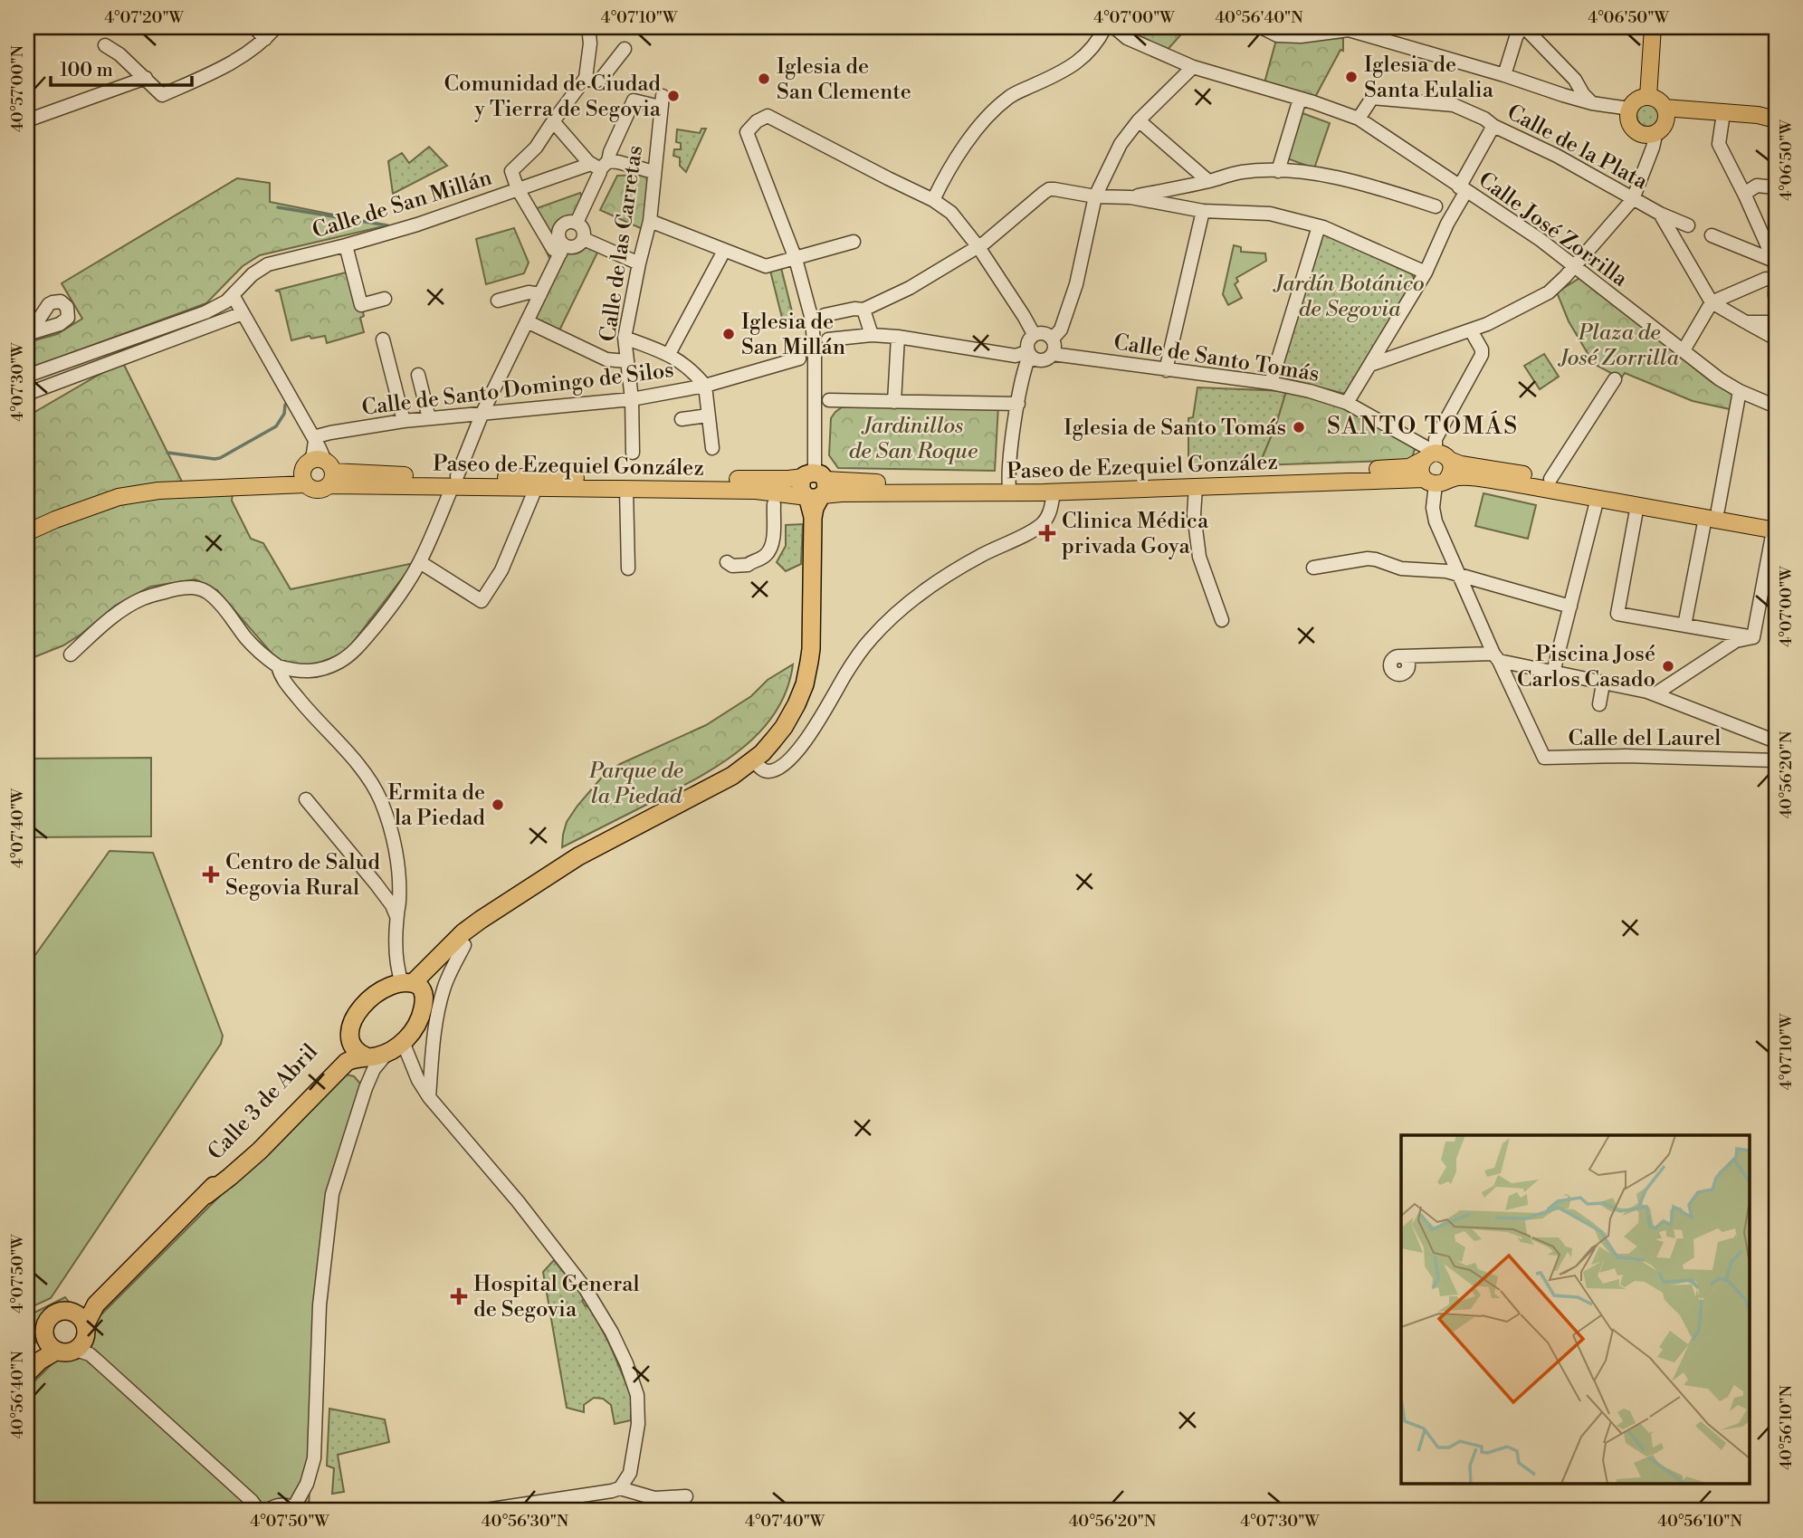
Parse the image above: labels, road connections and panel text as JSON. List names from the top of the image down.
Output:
{
  "streets": {
    "highway": ["Calle 3 de Abril"],
    "main road": ["Paseo de Ezequiel González"],
    "street": [
      "Calle de la Plata",
      "Calle de San Millán",
      "Calle José Zorrilla",
      "Calle de las Carretas",
      "Calle de Santo Tomás",
      "Calle de Santo Domingo de Silos",
      "Calle del Laurel"
    ]
  },
  "crossings": [
    ["Calle de la Plata", "Calle José Zorrilla"],
    ["Calle de San Millán", "Calle de las Carretas"],
    ["Calle de las Carretas", "Calle de Santo Domingo de Silos"],
    ["Calle de Santo Tomás", "Paseo de Ezequiel González"],
    ["Paseo de Ezequiel González", "Calle 3 de Abril"]
  ],
  "districts": ["SANTO TOMÁS"],
  "parks": [
    "Jardín Botánico de Segovia",
    "Plaza de José Zorrilla",
    "Jardinillos de San Roque",
    "Parque de la Piedad"
  ],
  "places": {
    "other": [
      "Iglesia de Santa Eulalia",
      "Iglesia de San Clemente",
      "Comunidad de Ciudad y Tierra de Segovia",
      "Iglesia de San Millán",
      "Iglesia de Santo Tomás",
      "Piscina José Carlos Casado",
      "Ermita de la Piedad"
    ],
    "health": ["Clinica Médica privada Goya", "Centro de Salud Segovia Rural", "Hospital General de Segovia"]
  },
  "scale_bar": "100 m",
  "coordinates": [
    "4°07'20\"W",
    "4°07'10\"W",
    "4°07'00\"W",
    "40°56'40\"N",
    "4°06'50\"W",
    "40°57'00\"N",
    "4°07'30\"W",
    "40°56'20\"N",
    "4°07'40\"W",
    "4°07'50\"W",
    "40°56'10\"N",
    "40°56'30\"N"
  ]
}
